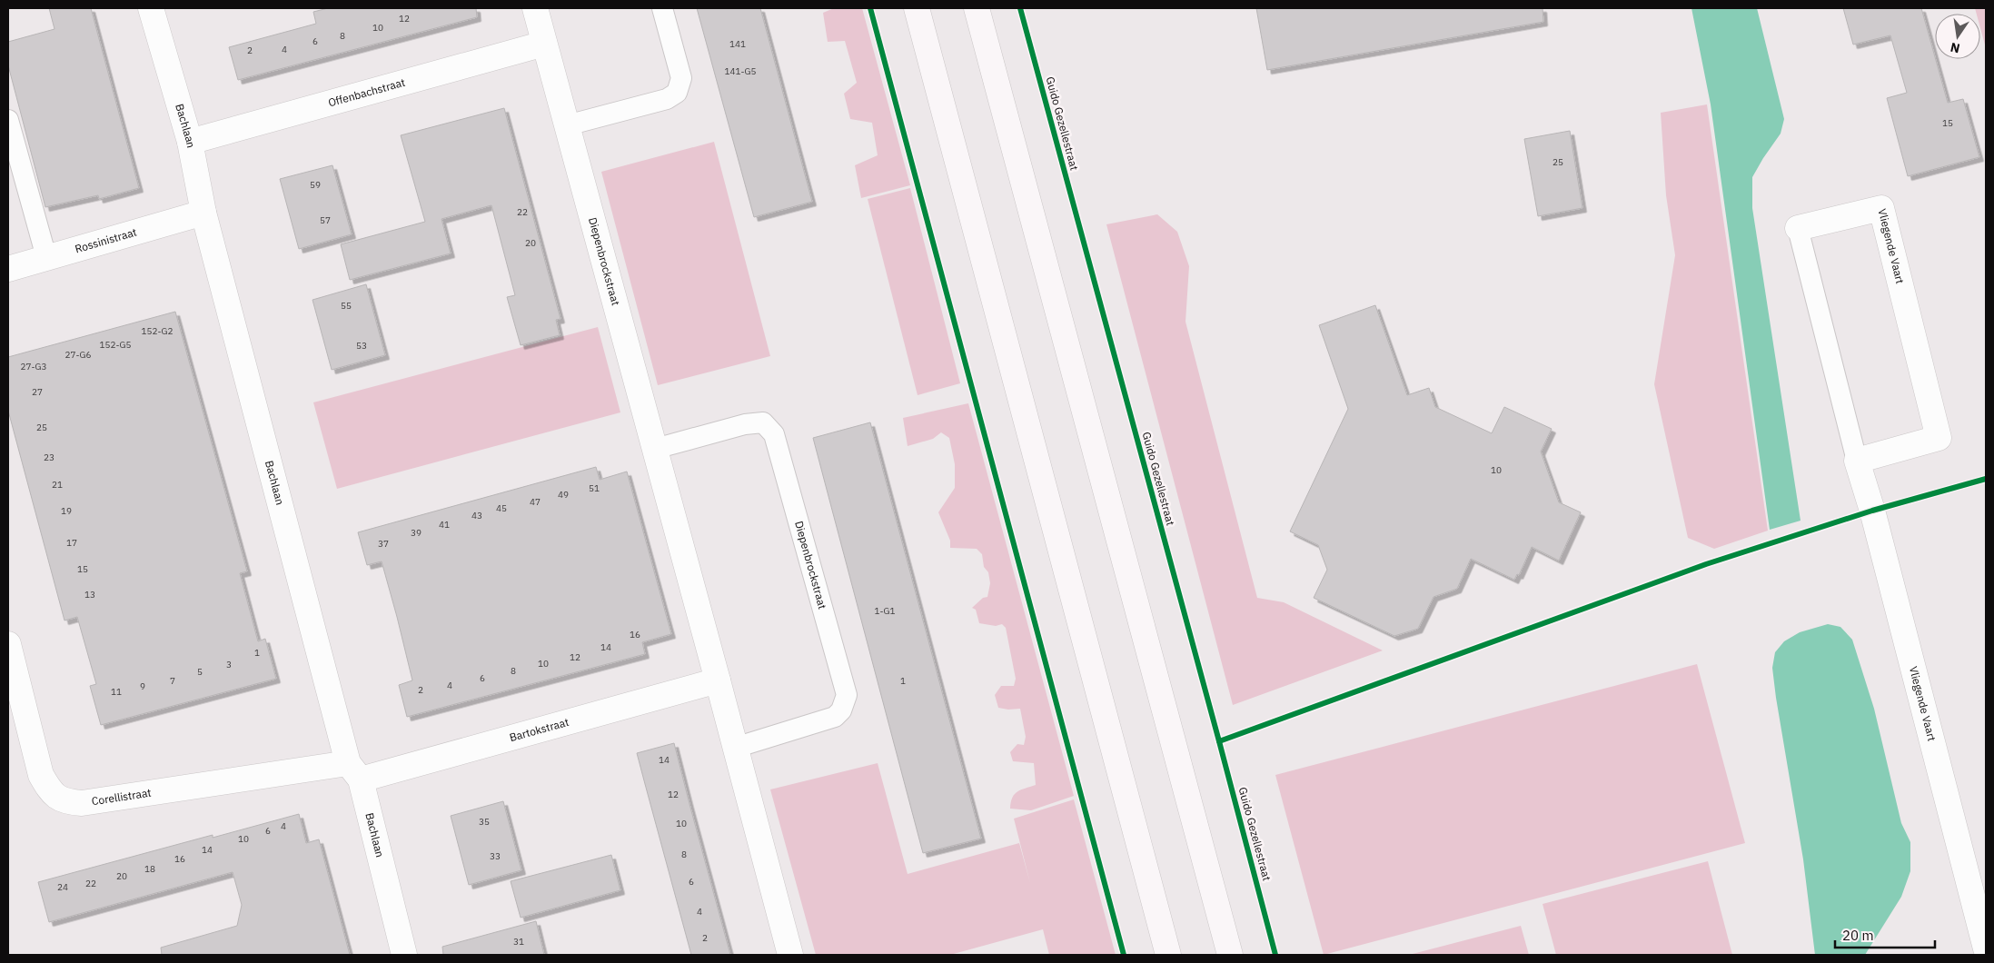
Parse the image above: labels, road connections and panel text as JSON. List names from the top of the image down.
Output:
{
  "streets": {
    "street": [
      "Offenbachstraat",
      "Bachlaan",
      "Rossinistraat",
      "Vliegende Vaart",
      "Diepenbrockstraat",
      "Bartokstraat",
      "Corellistraat"
    ],
    "cycle path": ["Guido Gezellestraat"]
  },
  "crossings": [
    ["Offenbachstraat", "Bachlaan"],
    ["Offenbachstraat", "Diepenbrockstraat"],
    ["Bachlaan", "Rossinistraat"],
    ["Bachlaan", "Bartokstraat"],
    ["Bachlaan", "Corellistraat"],
    ["Diepenbrockstraat", "Bartokstraat"],
    ["Bartokstraat", "Corellistraat"]
  ],
  "house_numbers": [
    "12",
    "10",
    "8",
    "6",
    "141",
    "4",
    "2",
    "141-G5",
    "15",
    "25",
    "59",
    "22",
    "57",
    "20",
    "55",
    "152-G2",
    "152-G5",
    "53",
    "27-G6",
    "27-G3",
    "27",
    "25",
    "23",
    "10",
    "21",
    "51",
    "49",
    "47",
    "45",
    "19",
    "43",
    "41",
    "39",
    "17",
    "37",
    "15",
    "13",
    "1-G1",
    "16",
    "14",
    "1",
    "12",
    "10",
    "3",
    "8",
    "5",
    "6",
    "7",
    "1",
    "4",
    "9",
    "2",
    "11",
    "14",
    "12",
    "35",
    "10",
    "4",
    "6",
    "10",
    "14",
    "8",
    "33",
    "16",
    "18",
    "20",
    "6",
    "22",
    "24",
    "4",
    "2",
    "31"
  ],
  "scale_bar": "20 m",
  "north": "bottom"
}
